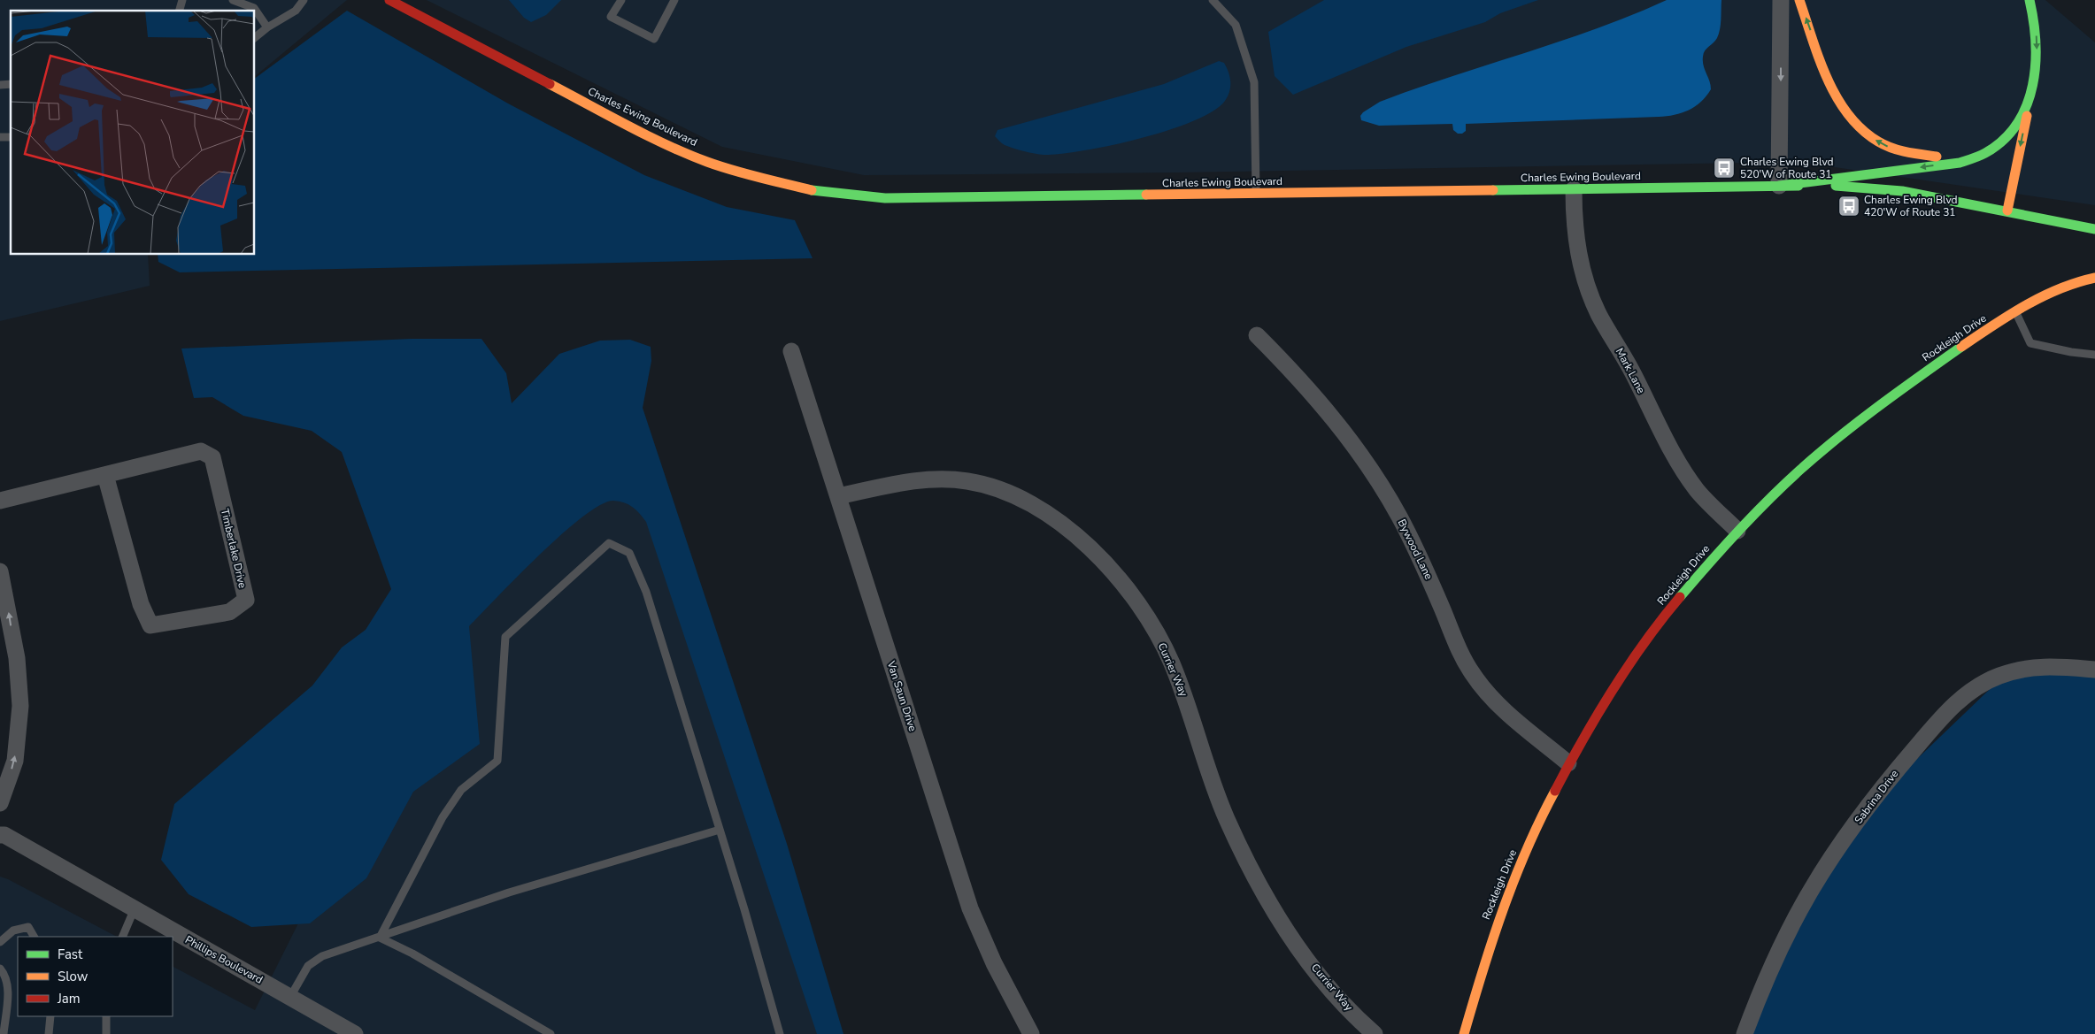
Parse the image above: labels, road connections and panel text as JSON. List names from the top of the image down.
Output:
{
  "streets": {
    "street": [
      "Charles Ewing Boulevard",
      "Rockleigh Drive",
      "Mark Lane",
      "Timberlake Drive",
      "Bywood Lane",
      "Currier Way",
      "Van Saun Drive",
      "Sabrina Drive",
      "Phillips Boulevard"
    ]
  },
  "crossings": [
    ["Charles Ewing Boulevard", "Mark Lane"],
    ["Rockleigh Drive", "Mark Lane"],
    ["Rockleigh Drive", "Bywood Lane"],
    ["Currier Way", "Van Saun Drive"]
  ],
  "places": {
    "bus stop": ["Charles Ewing Blvd 520'W of Route 31", "Charles Ewing Blvd 420'W of Route 31"]
  },
  "legend": ["Fast", "Slow", "Jam"]
}
